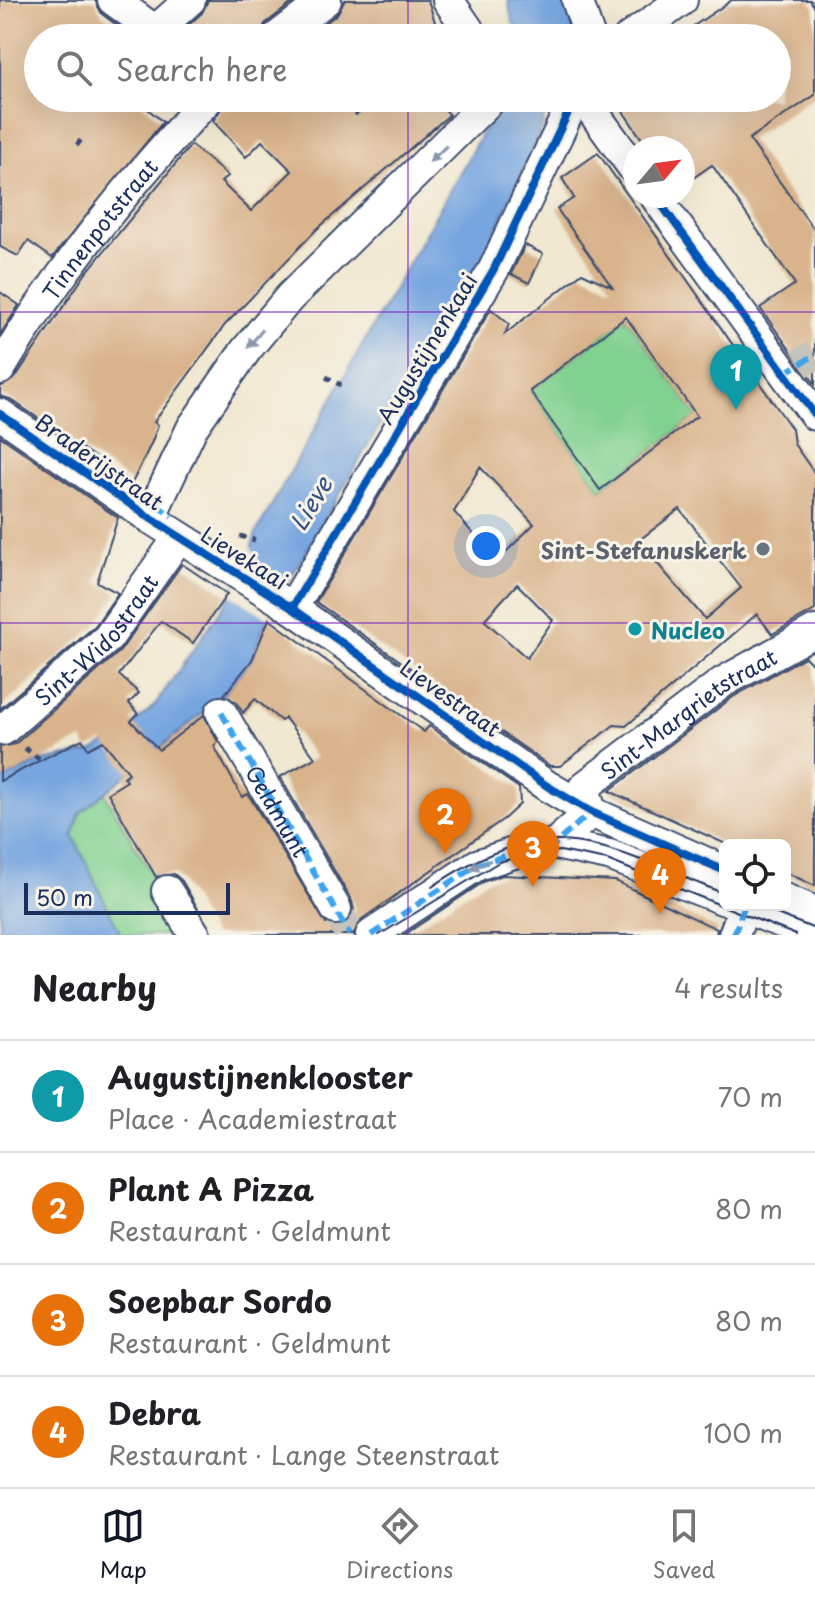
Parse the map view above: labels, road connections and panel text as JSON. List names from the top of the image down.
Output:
{
  "streets": {
    "street": [
      "Tinnenpotstraat",
      "Augustijnenkaai",
      "Braderijstraat",
      "Lievekaai",
      "Sint-Widostraat",
      "Lievestraat",
      "Sint-Margrietstraat",
      "Geldmunt"
    ]
  },
  "crossings": [
    ["Augustijnenkaai", "Lievekaai"],
    ["Augustijnenkaai", "Lievestraat"],
    ["Braderijstraat", "Lievekaai"],
    ["Braderijstraat", "Sint-Widostraat"],
    ["Lievekaai", "Sint-Widostraat"],
    ["Lievekaai", "Lievestraat"],
    ["Lievestraat", "Sint-Margrietstraat"],
    ["Lievestraat", "Geldmunt"],
    ["Sint-Margrietstraat", "Geldmunt"]
  ],
  "one_way": ["Geldmunt"],
  "water": ["Lieve"],
  "places": ["Sint-Stefanuskerk", "Nucleo"],
  "scale_bar": "50 m",
  "north": "top right",
  "page": {
    "search": "Search here",
    "pins": [
      "1",
      "2",
      "3",
      "4"
    ],
    "scale": "50 m",
    "heading": ["Nearby", "4 results"],
    "list": [
      {
        "mark": "1",
        "name": "Augustijnenklooster",
        "note": "Place · Academiestraat",
        "value": "70 m"
      },
      {
        "mark": "2",
        "name": "Plant A Pizza",
        "note": "Restaurant · Geldmunt",
        "value": "80 m"
      },
      {
        "mark": "3",
        "name": "Soepbar Sordo",
        "note": "Restaurant · Geldmunt",
        "value": "80 m"
      },
      {
        "mark": "4",
        "name": "Debra",
        "note": "Restaurant · Lange Steenstraat",
        "value": "100 m"
      }
    ],
    "nav": ["Map", "Directions", "Saved"]
  }
}
